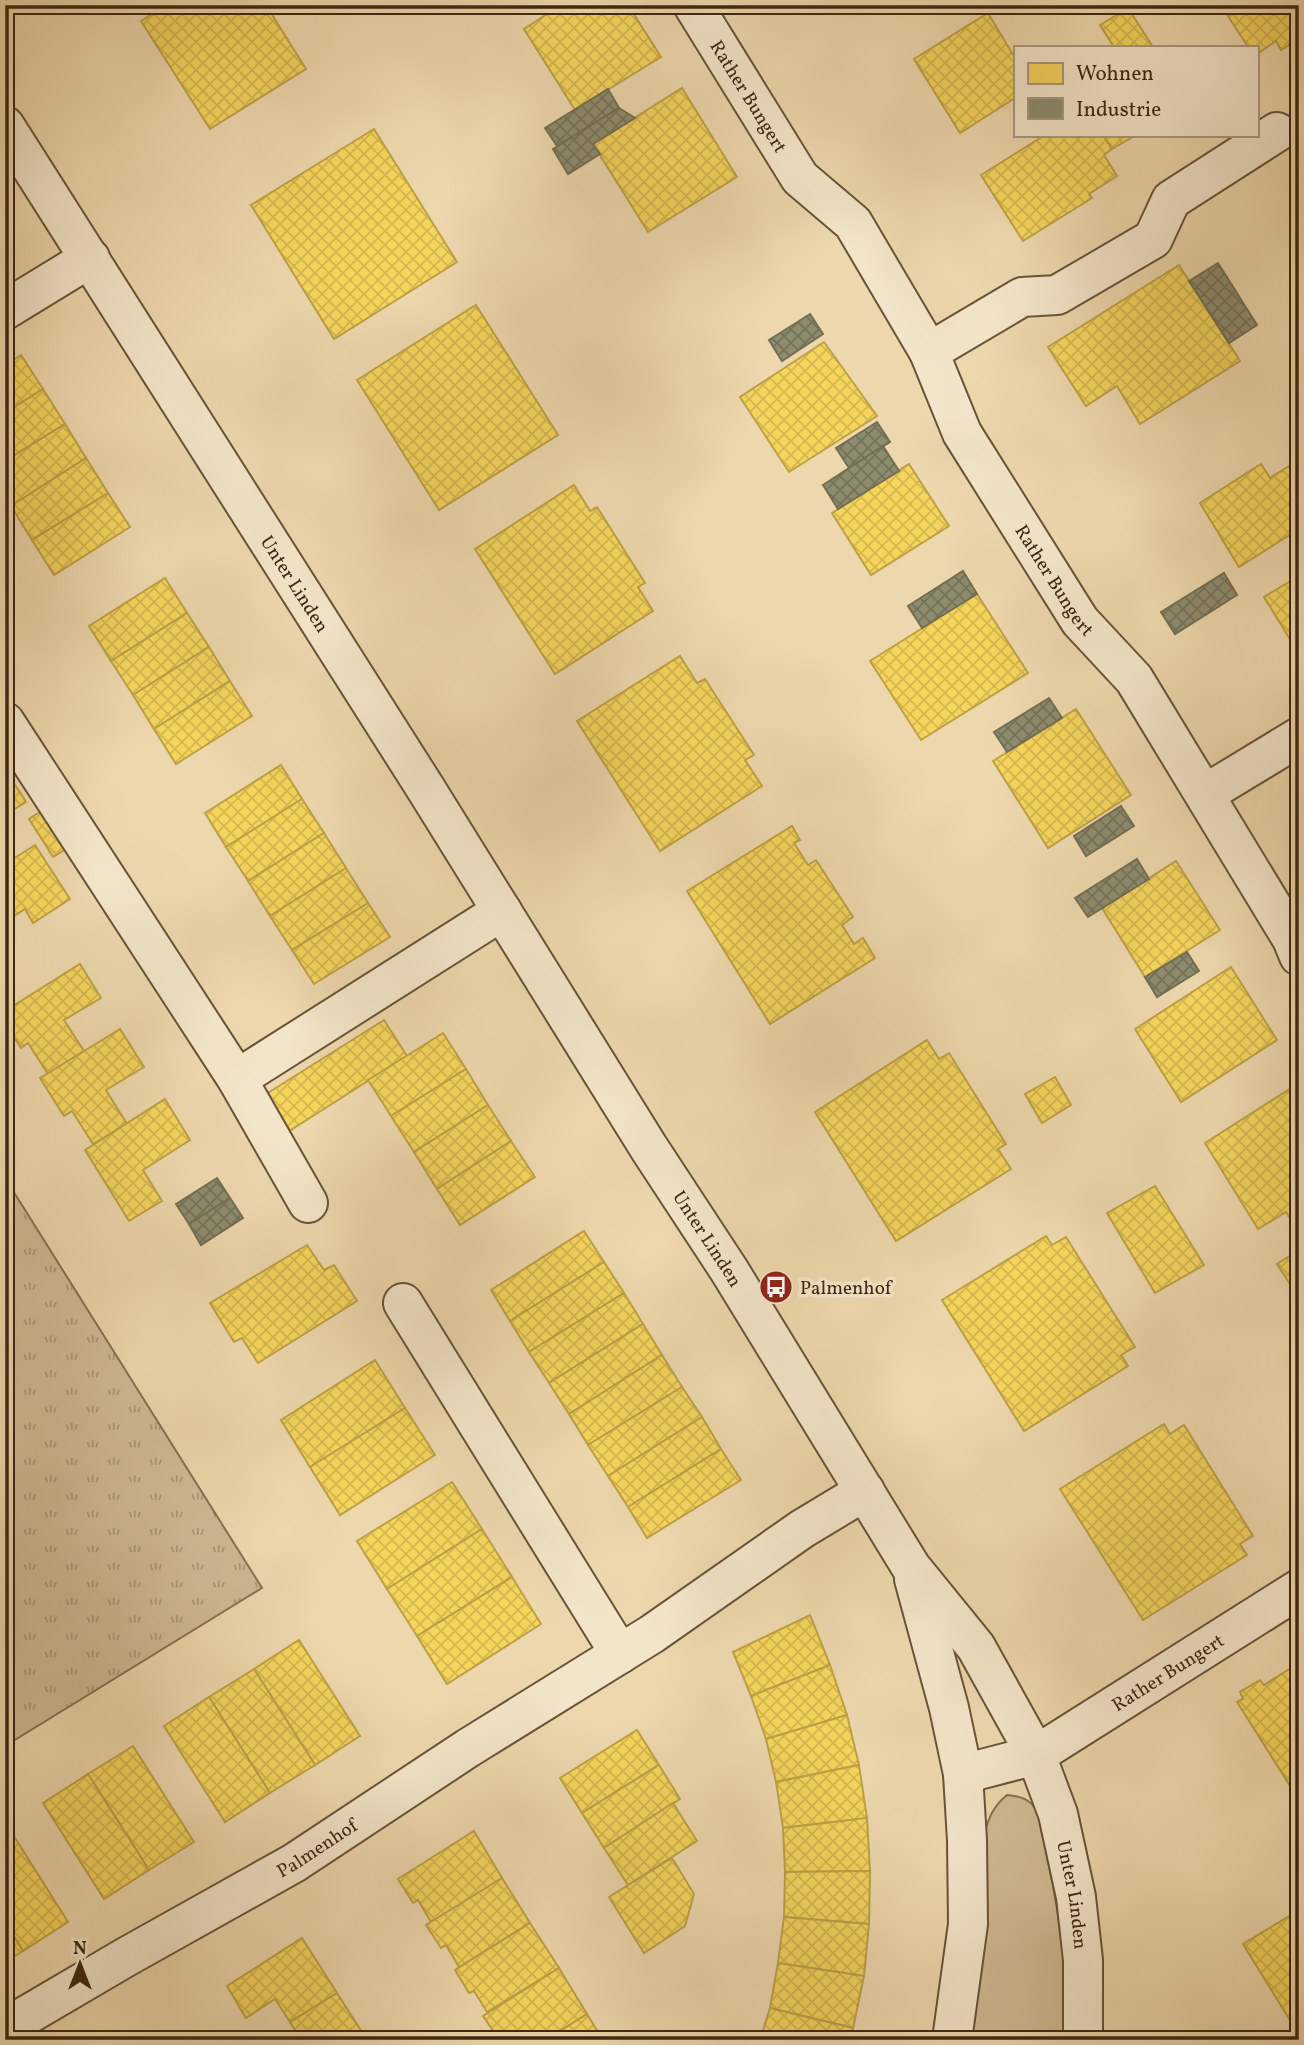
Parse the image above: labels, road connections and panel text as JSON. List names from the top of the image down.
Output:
{
  "streets": {
    "street": ["Rather Bungert", "Unter Linden", "Palmenhof"]
  },
  "crossings": [
    ["Rather Bungert", "Unter Linden"],
    ["Unter Linden", "Palmenhof"]
  ],
  "places": {
    "bus stop": ["Palmenhof"]
  },
  "legend": ["Wohnen", "Industrie"],
  "north": "top"
}
